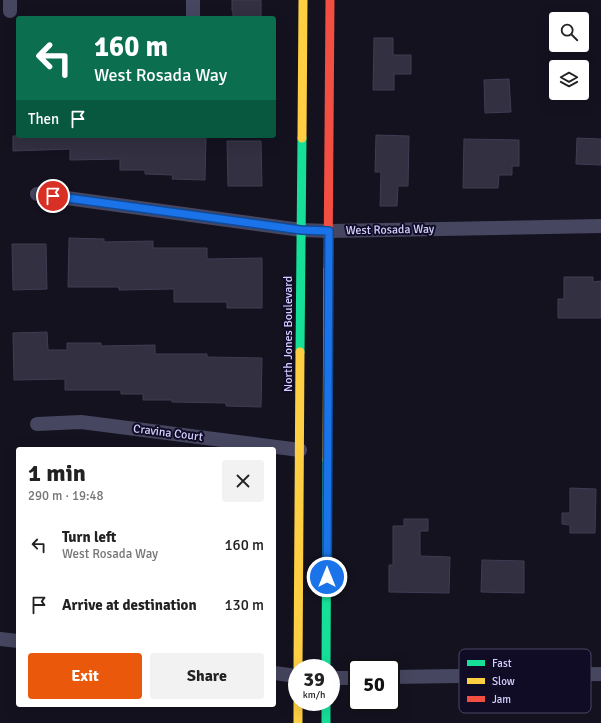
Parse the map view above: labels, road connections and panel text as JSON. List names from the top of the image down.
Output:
{
  "streets": {
    "main road": ["North Jones Boulevard"],
    "street": ["West Rosada Way", "Cravina Court"]
  },
  "crossings": [
    ["West Rosada Way", "North Jones Boulevard"],
    ["North Jones Boulevard", "Cravina Court"]
  ],
  "legend": ["Fast", "Slow", "Jam"],
  "page": {
    "turn": ["160 m", "West Rosada Way"],
    "then": "Then",
    "heading": ["1 min", "290 m · 19:48"],
    "list": [
      {
        "name": "Turn left",
        "note": "West Rosada Way",
        "value": "160 m"
      },
      {
        "name": "Arrive at destination",
        "value": "130 m"
      }
    ],
    "buttons": ["Exit", "Share"],
    "speed": "39 km/h",
    "limit": "50"
  }
}
